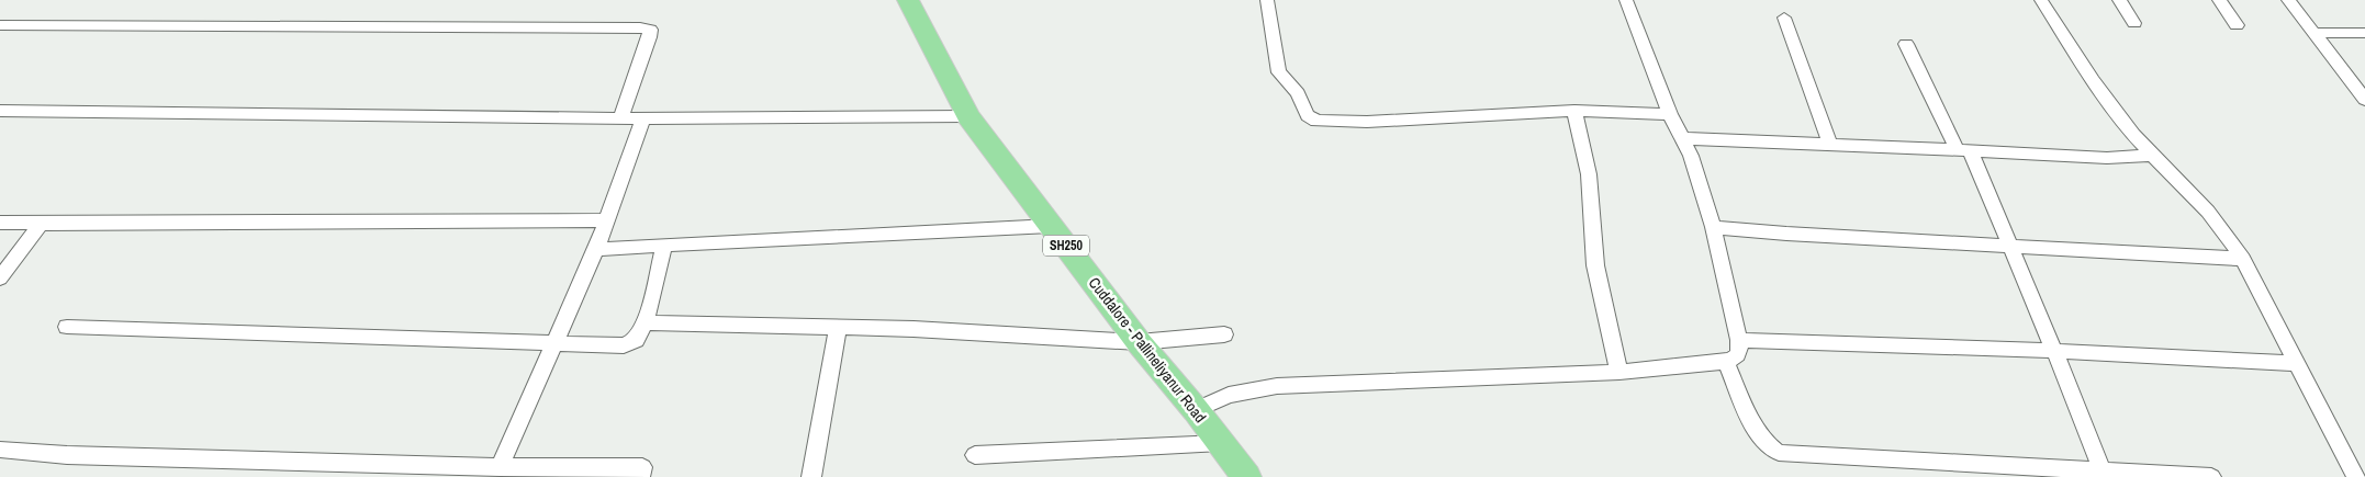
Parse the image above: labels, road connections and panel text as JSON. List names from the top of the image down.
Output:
{
  "streets": {
    "main road": ["SH250", "Cuddalore - Pallineliyanur Road"]
  }
}
